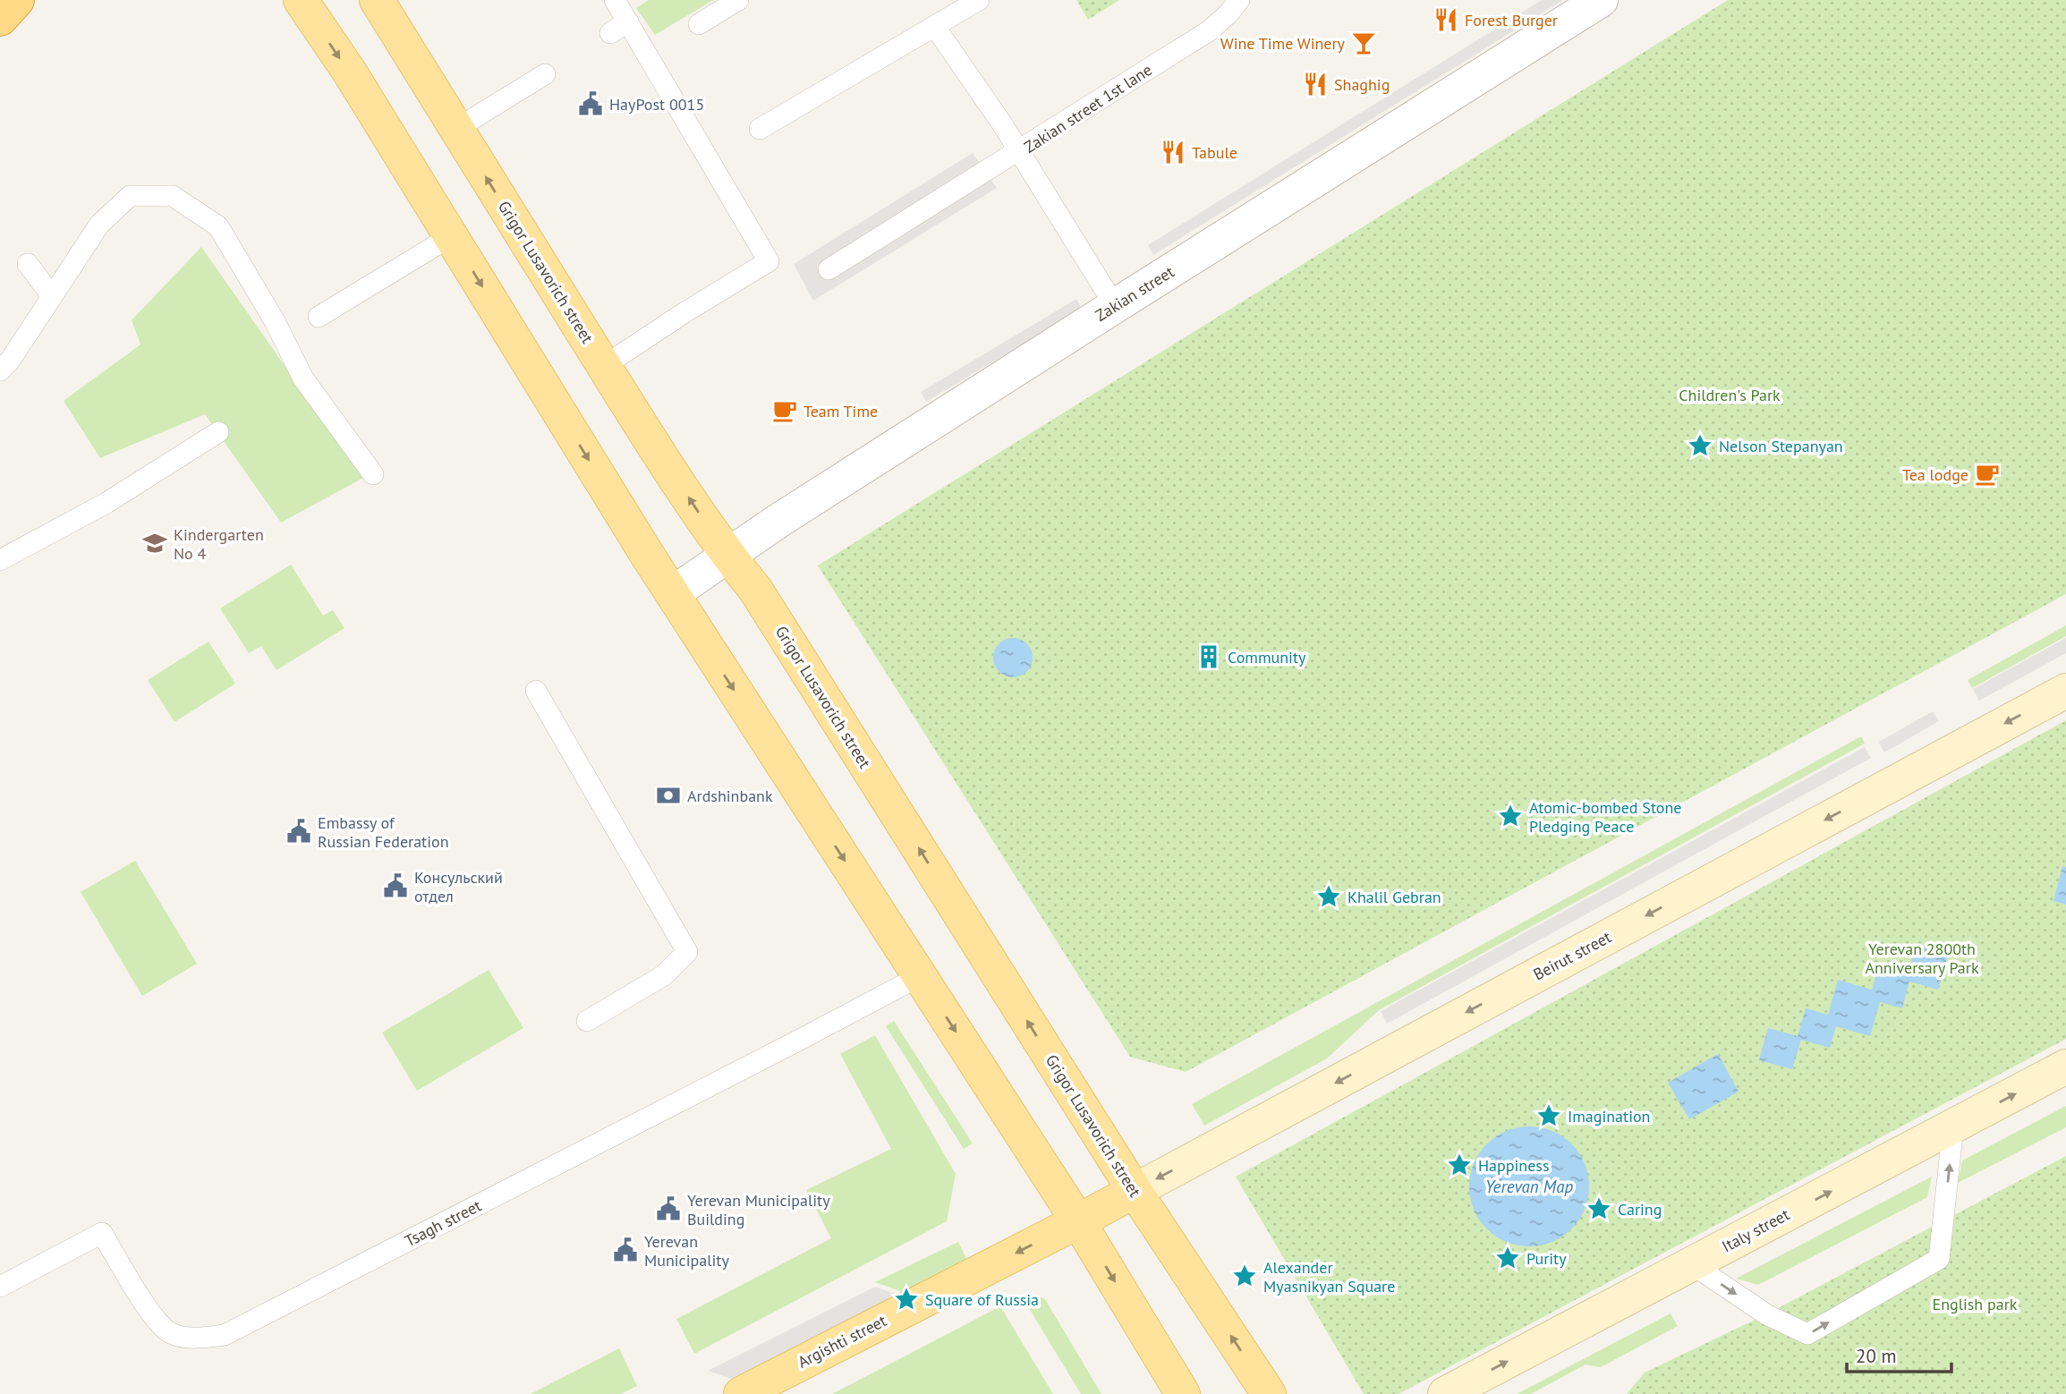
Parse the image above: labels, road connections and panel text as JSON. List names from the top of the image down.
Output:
{
  "streets": {
    "main road": [
      "Grigor Lusavorich street",
      "Beirut street",
      "Italy street",
      "Argishti street"
    ],
    "street": ["Zakian street"],
    "lane": ["Zakian street 1st lane", "Tsagh street"]
  },
  "crossings": [
    ["Zakian street 1st lane", "Zakian street"],
    ["Grigor Lusavorich street", "Zakian street"],
    ["Grigor Lusavorich street", "Beirut street"],
    ["Beirut street", "Argishti street"]
  ],
  "one_way": ["Beirut street", "Italy street", "Argishti street"],
  "water": ["Yerevan Map"],
  "parks": ["Children's Park", "Yerevan 2800th Anniversary Park", "English park"],
  "places": {
    "restaurant": ["Forest Burger", "Shaghig", "Tabule"],
    "bar": ["Wine Time Winery"],
    "public building": [
      "HayPost 0015",
      "Embassy of Russian Federation",
      "Консульский отдел",
      "Yerevan Municipality Building",
      "Yerevan Municipality"
    ],
    "cafe": ["Team Time", "Tea lodge"],
    "place": [
      "Nelson Stepanyan",
      "Atomic-bombed Stone Pledging Peace",
      "Khalil Gebran",
      "Imagination",
      "Happiness",
      "Caring",
      "Purity",
      "Alexander Myasnikyan Square",
      "Square of Russia"
    ],
    "school or university": ["Kindergarten No 4"],
    "building": ["Community"],
    "bank": ["Ardshinbank"]
  },
  "scale_bar": "20 m"
}
